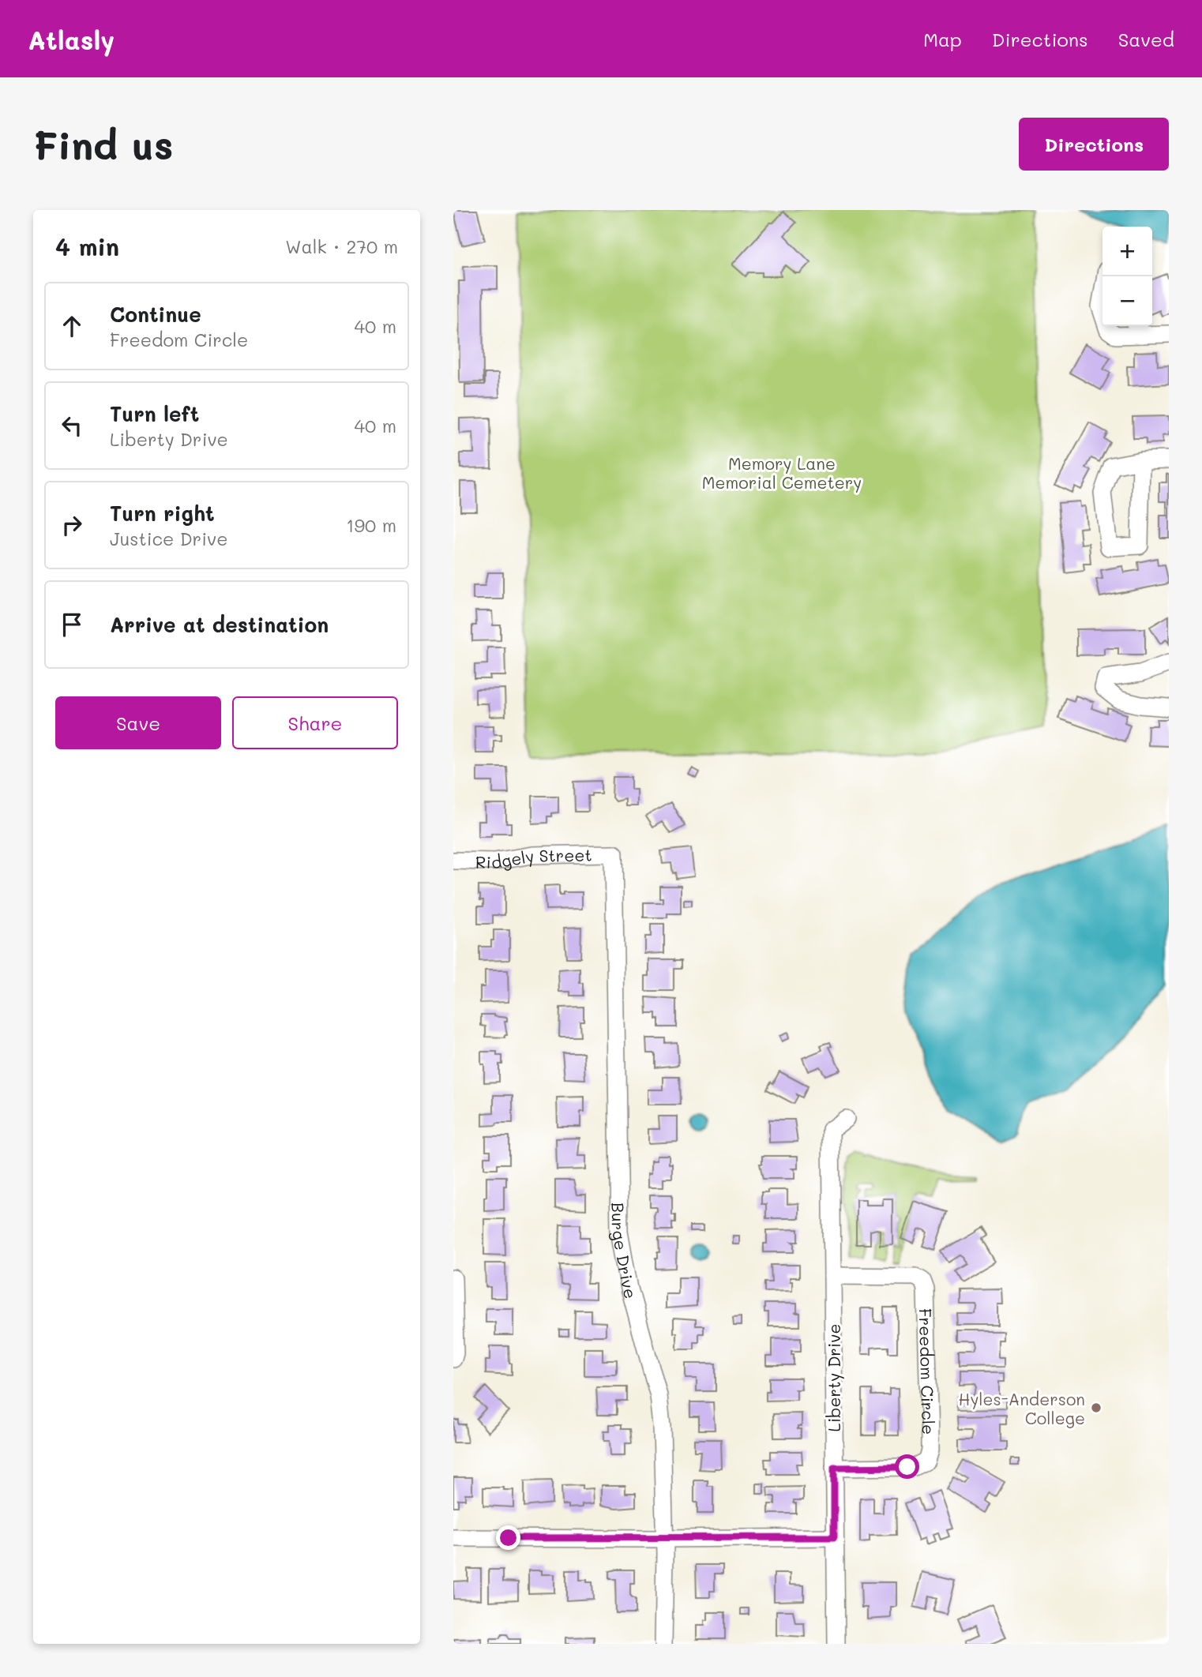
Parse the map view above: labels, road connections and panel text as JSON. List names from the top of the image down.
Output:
{
  "streets": {
    "street": [
      "Ridgely Street",
      "Burge Drive",
      "Freedom Circle",
      "Liberty Drive"
    ]
  },
  "crossings": [
    ["Ridgely Street", "Burge Drive"],
    ["Freedom Circle", "Liberty Drive"]
  ],
  "parks": ["Memory Lane Memorial Cemetery"],
  "places": ["Hyles-Anderson College"],
  "page": {
    "header": "Atlasly",
    "nav": ["Map", "Directions", "Saved"],
    "buttons": [
      "Directions",
      ["Save", "Share"]
    ],
    "title": "Find us",
    "heading": ["4 min", "Walk · 270 m"],
    "map_buttons": ["+", "−"],
    "list": [
      ["Continue", "Freedom Circle", "40 m"],
      ["Turn left", "Liberty Drive", "40 m"],
      ["Turn right", "Justice Drive", "190 m"],
      "Arrive at destination"
    ]
  }
}
